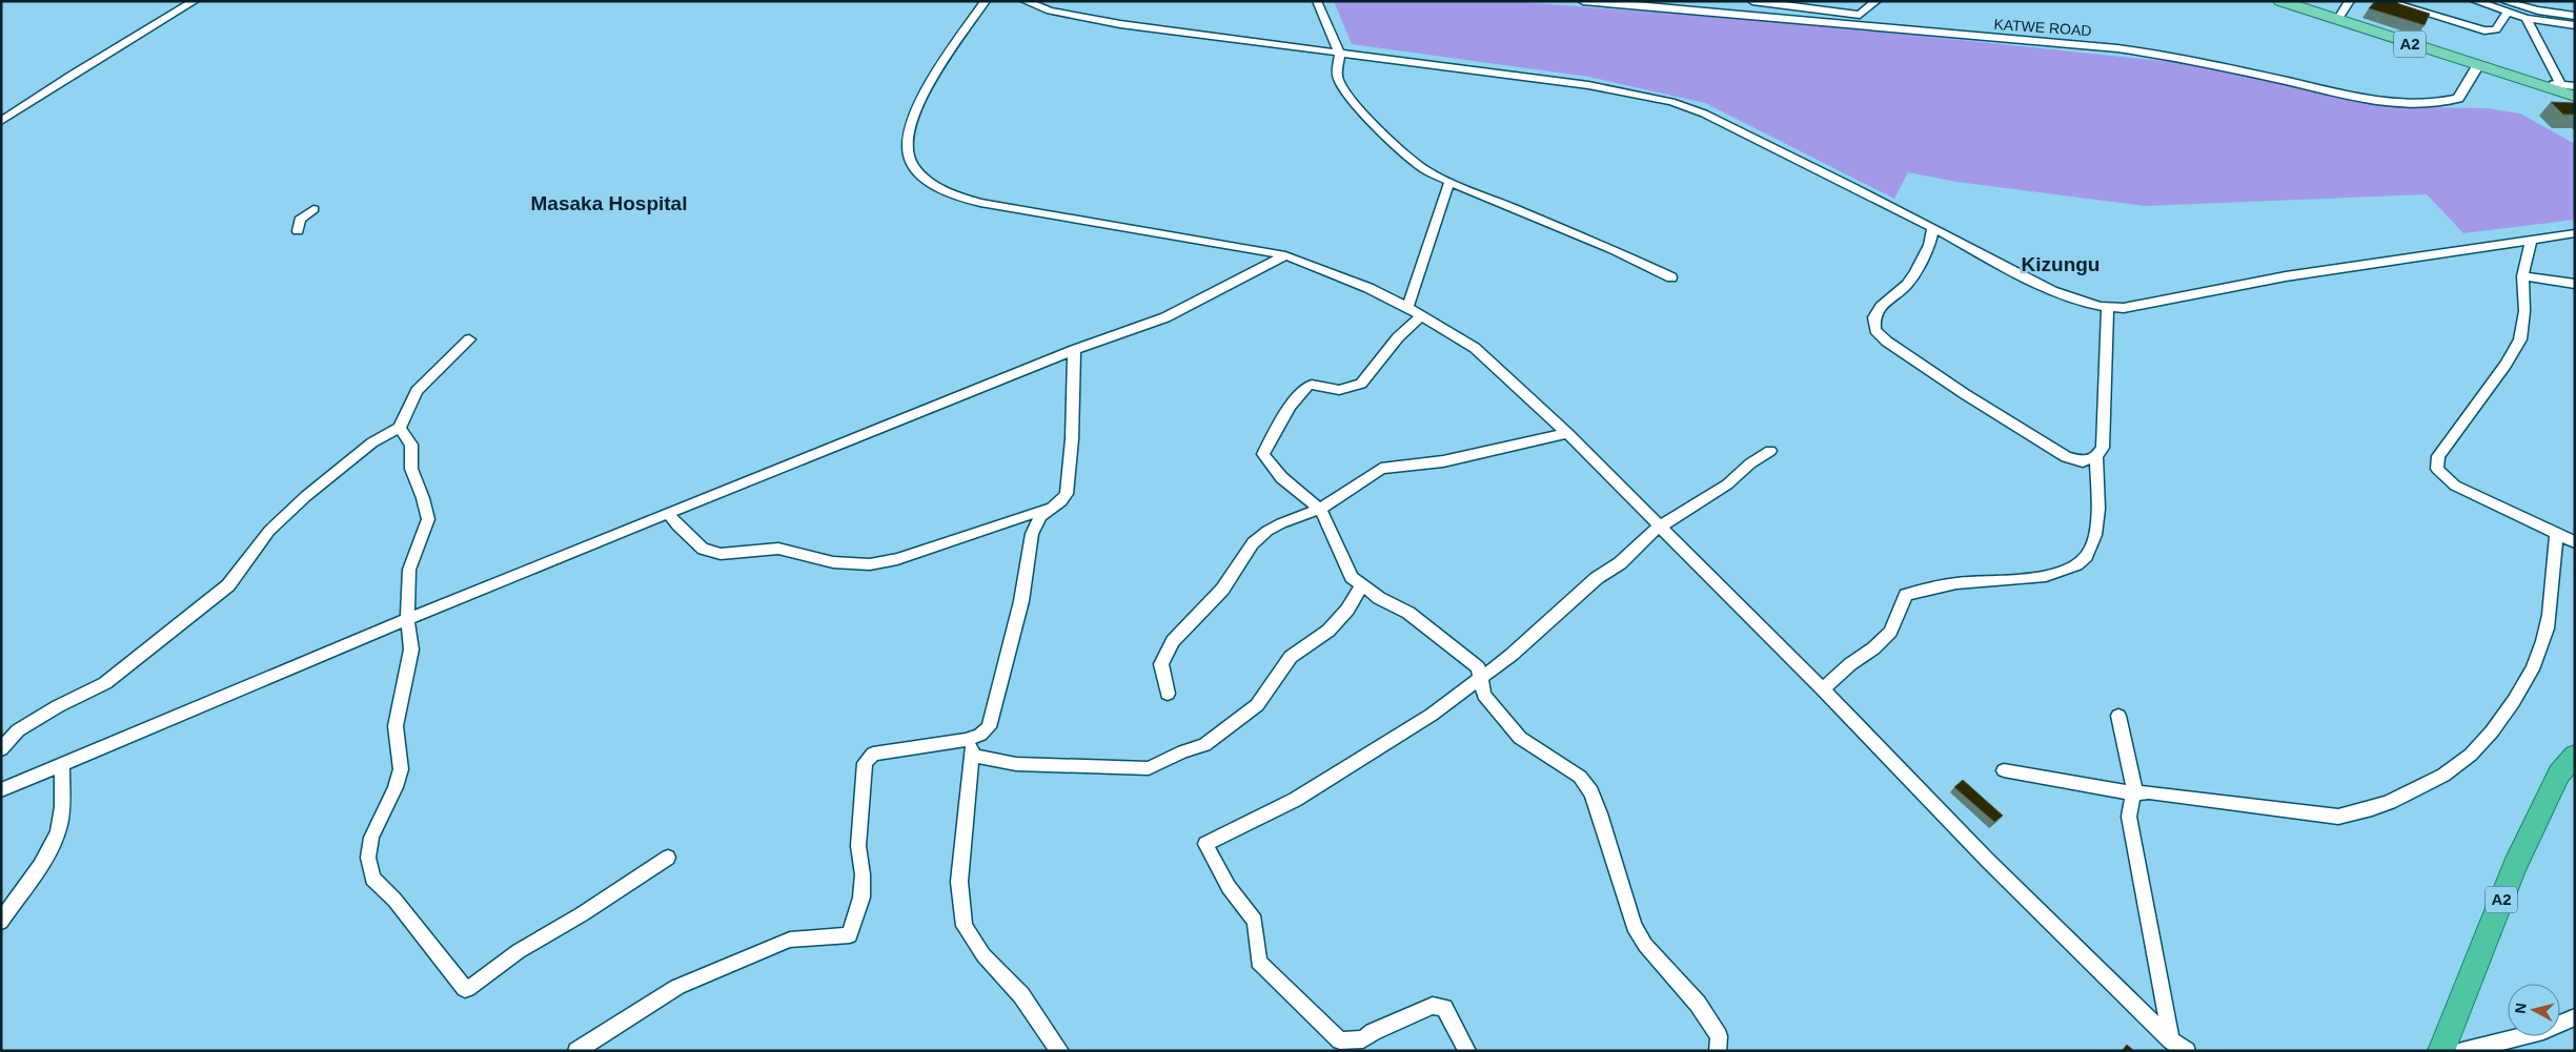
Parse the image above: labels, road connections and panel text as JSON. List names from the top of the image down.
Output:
{
  "streets": {
    "highway": ["A2"],
    "street": ["KATWE ROAD"]
  },
  "crossings": [
    ["KATWE ROAD", "A2"]
  ],
  "districts": ["Masaka Hospital", "Kizungu"],
  "north": "left"
}
